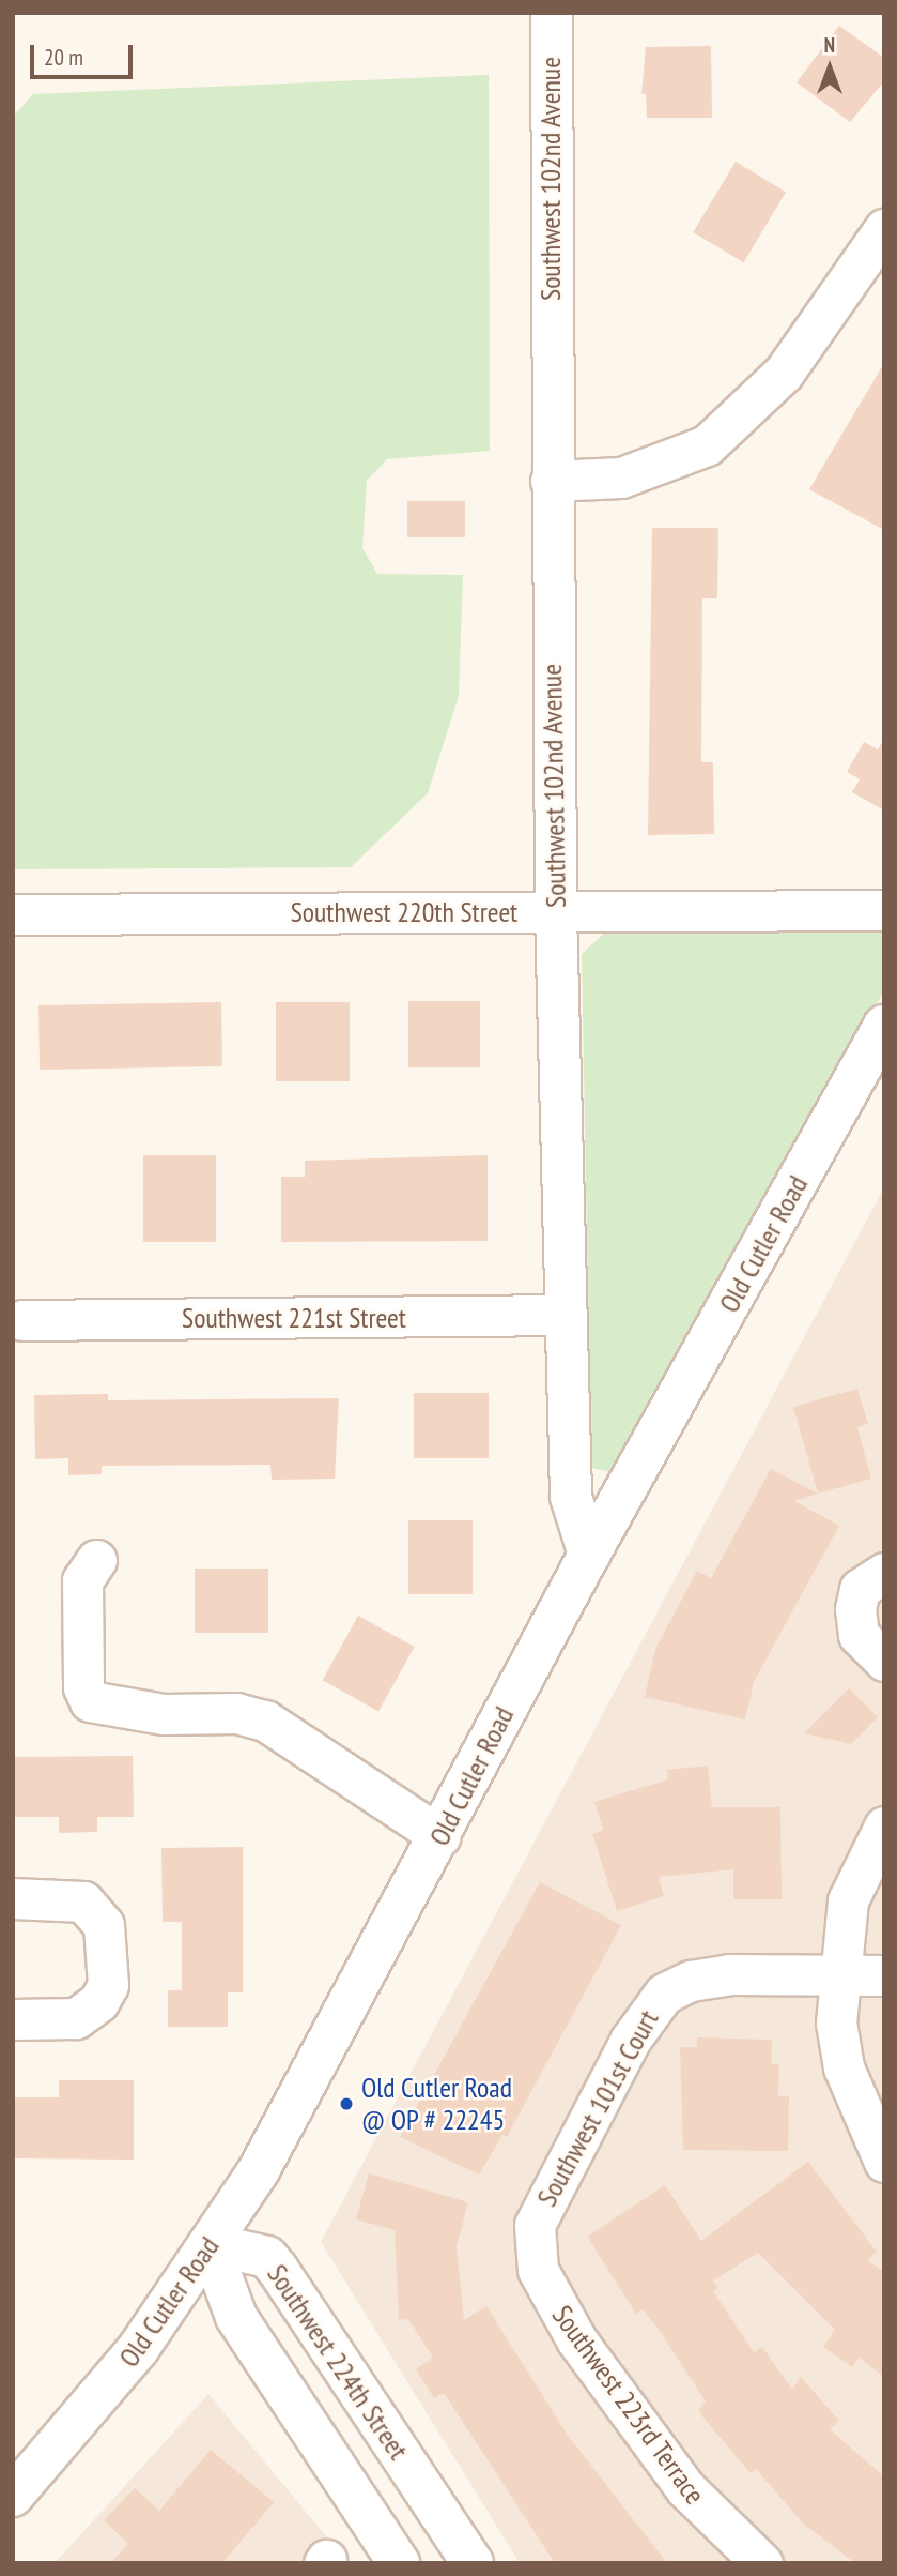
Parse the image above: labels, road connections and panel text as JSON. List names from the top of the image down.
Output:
{
  "streets": {
    "street": [
      "Southwest 102nd Avenue",
      "Southwest 220th Street",
      "Old Cutler Road",
      "Southwest 221st Street",
      "Southwest 101st Court",
      "Southwest 224th Street",
      "Southwest 223rd Terrace"
    ]
  },
  "crossings": [
    ["Southwest 102nd Avenue", "Southwest 220th Street"],
    ["Southwest 102nd Avenue", "Old Cutler Road"],
    ["Southwest 102nd Avenue", "Southwest 221st Street"],
    ["Old Cutler Road", "Southwest 224th Street"],
    ["Southwest 101st Court", "Southwest 223rd Terrace"]
  ],
  "places": ["Old Cutler Road @ OP # 22245"],
  "scale_bar": "20 m",
  "north": "top"
}
